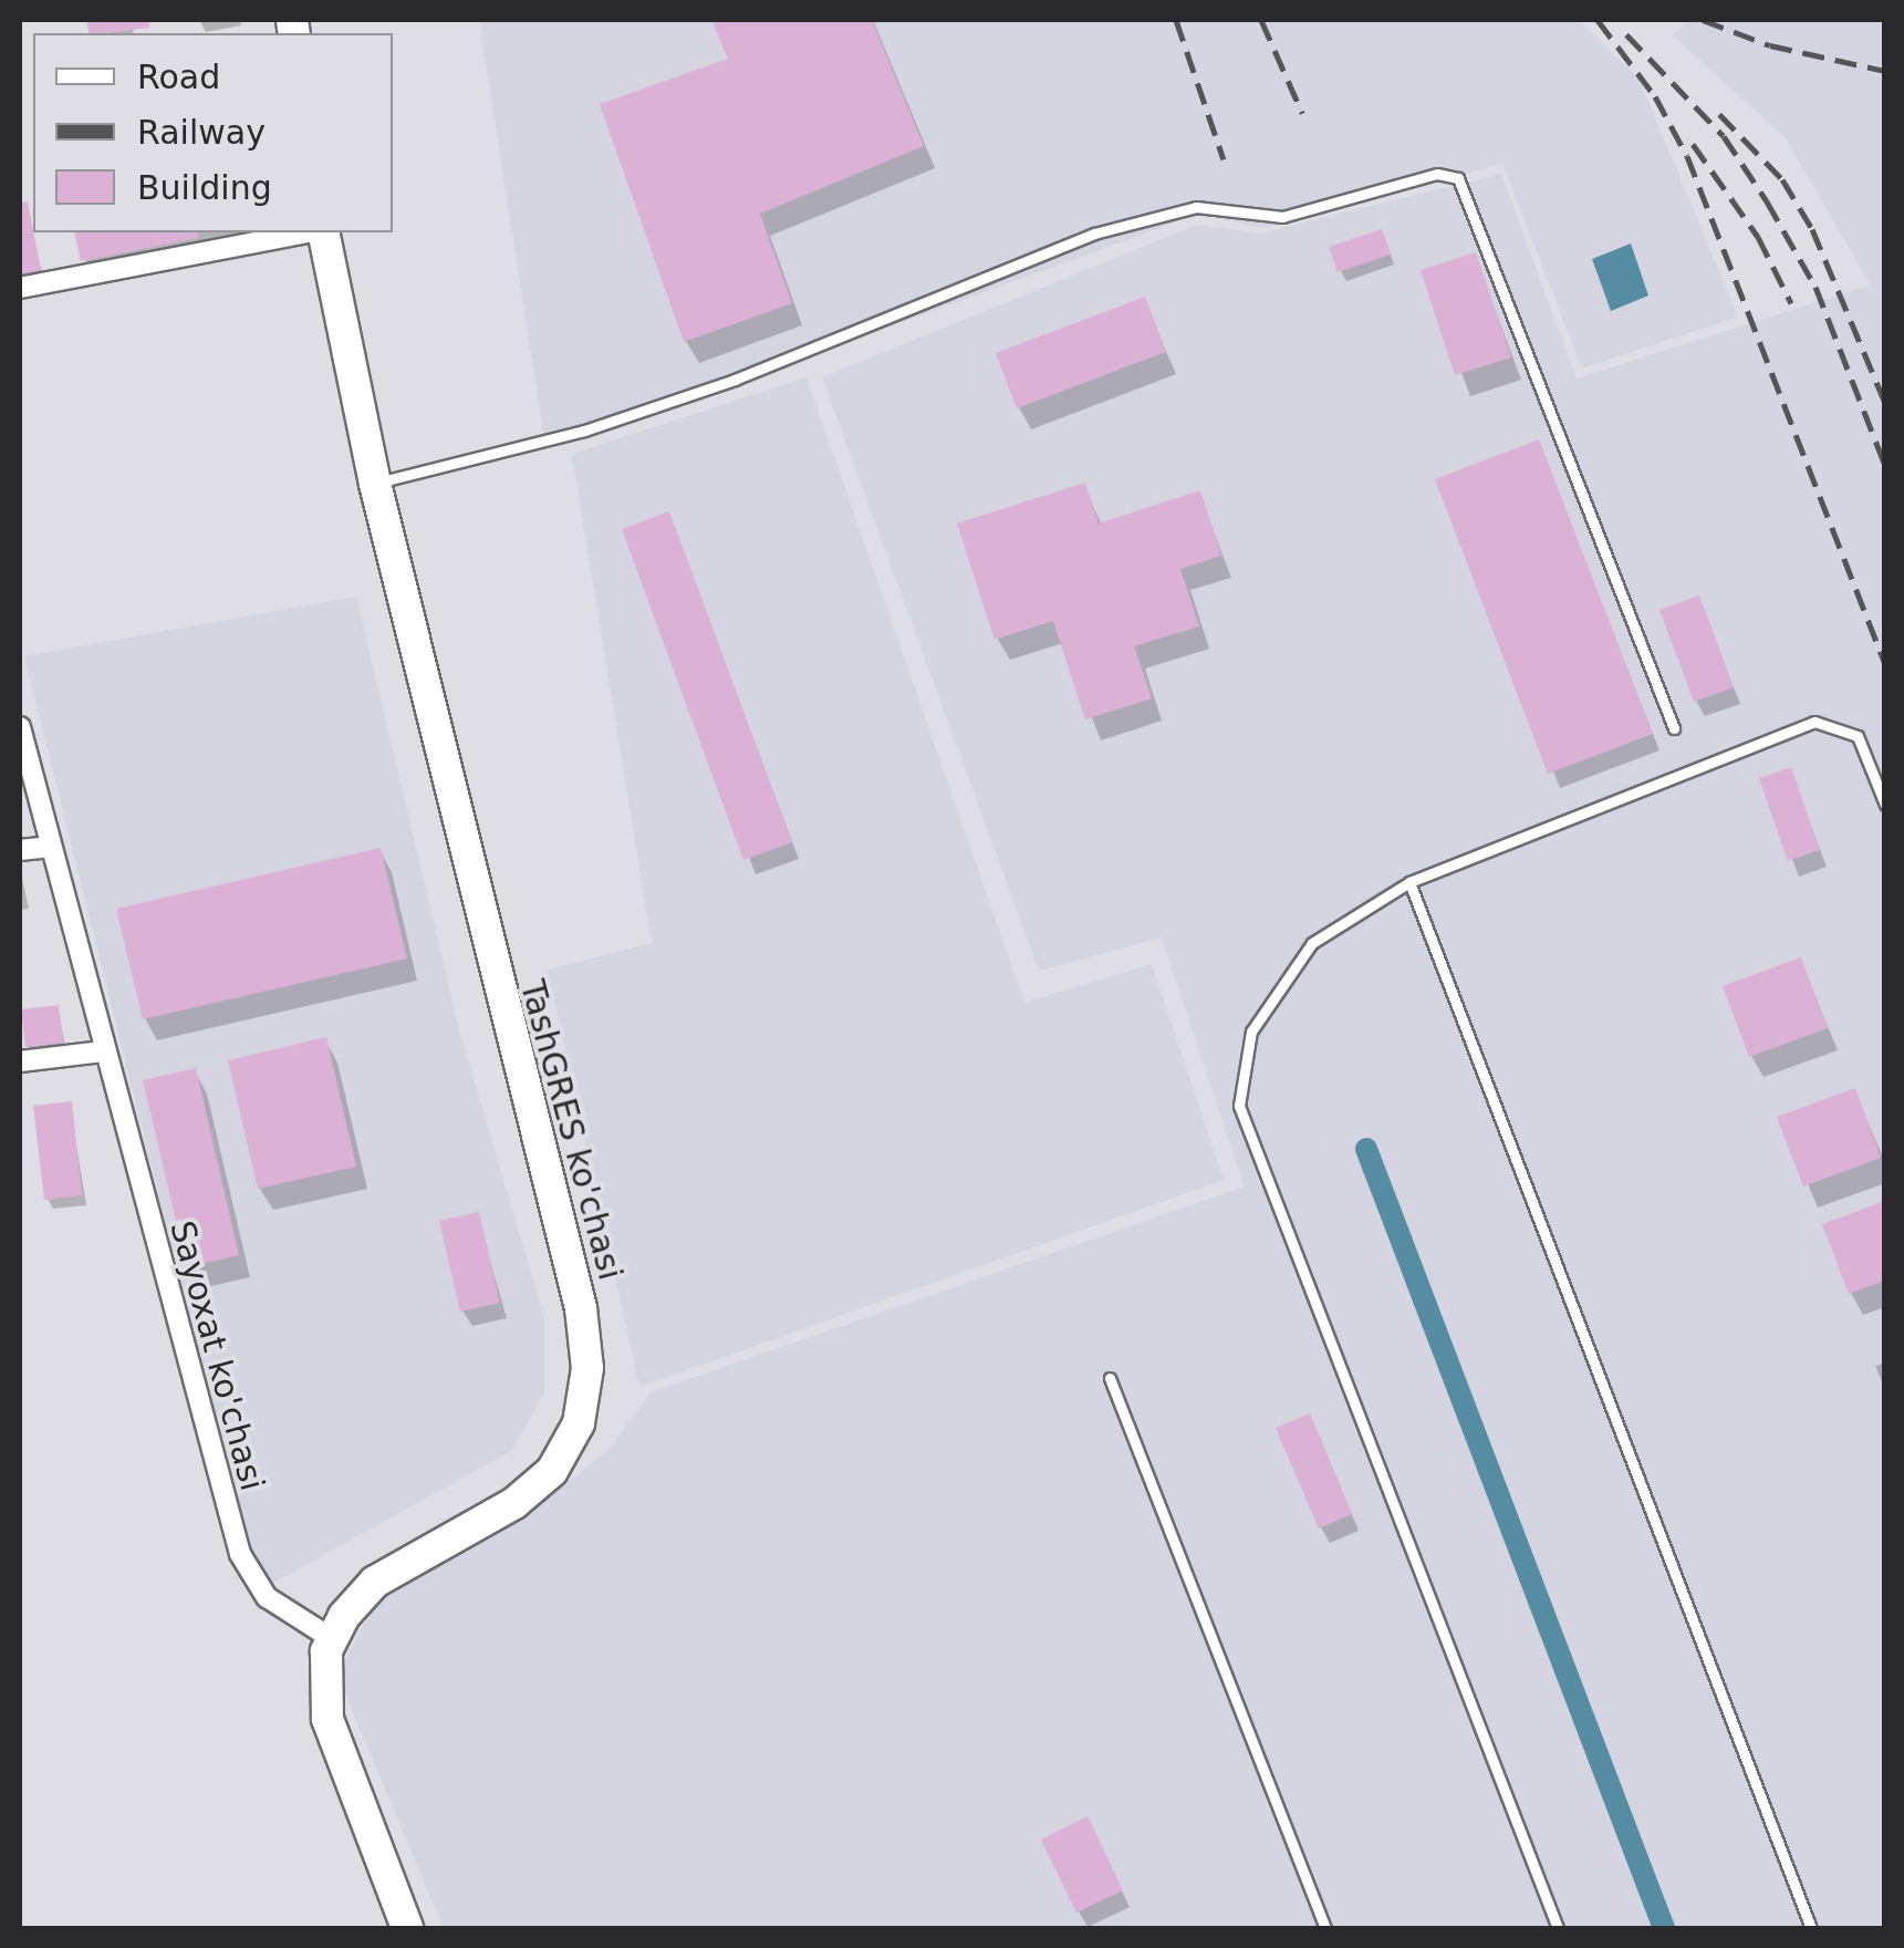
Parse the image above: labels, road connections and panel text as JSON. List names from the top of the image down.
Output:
{
  "streets": {
    "main road": ["TashGRES ko'chasi"],
    "street": ["Sayoxat ko'chasi"]
  },
  "crossings": [
    ["TashGRES ko'chasi", "Sayoxat ko'chasi"]
  ],
  "legend": ["Road", "Railway", "Building"]
}
